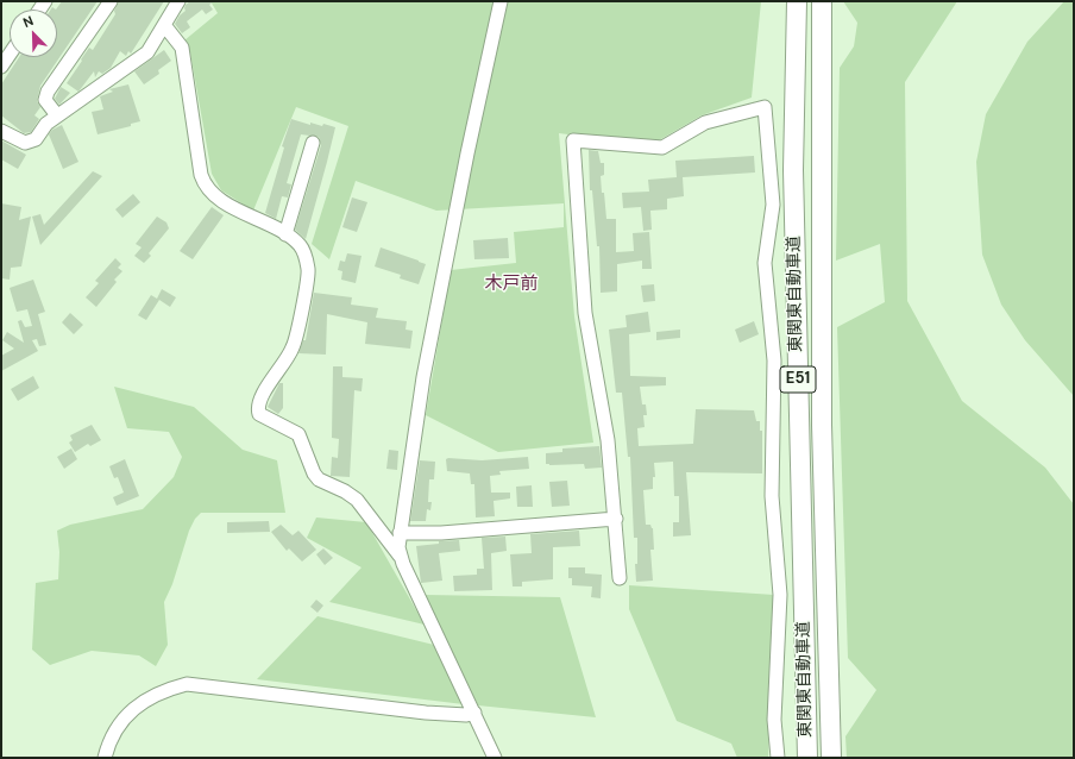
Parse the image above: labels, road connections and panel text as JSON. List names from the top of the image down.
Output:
{
  "streets": {
    "highway": ["東関東自動車道", "E51"]
  },
  "districts": ["木戸前"],
  "north": "top left"
}
